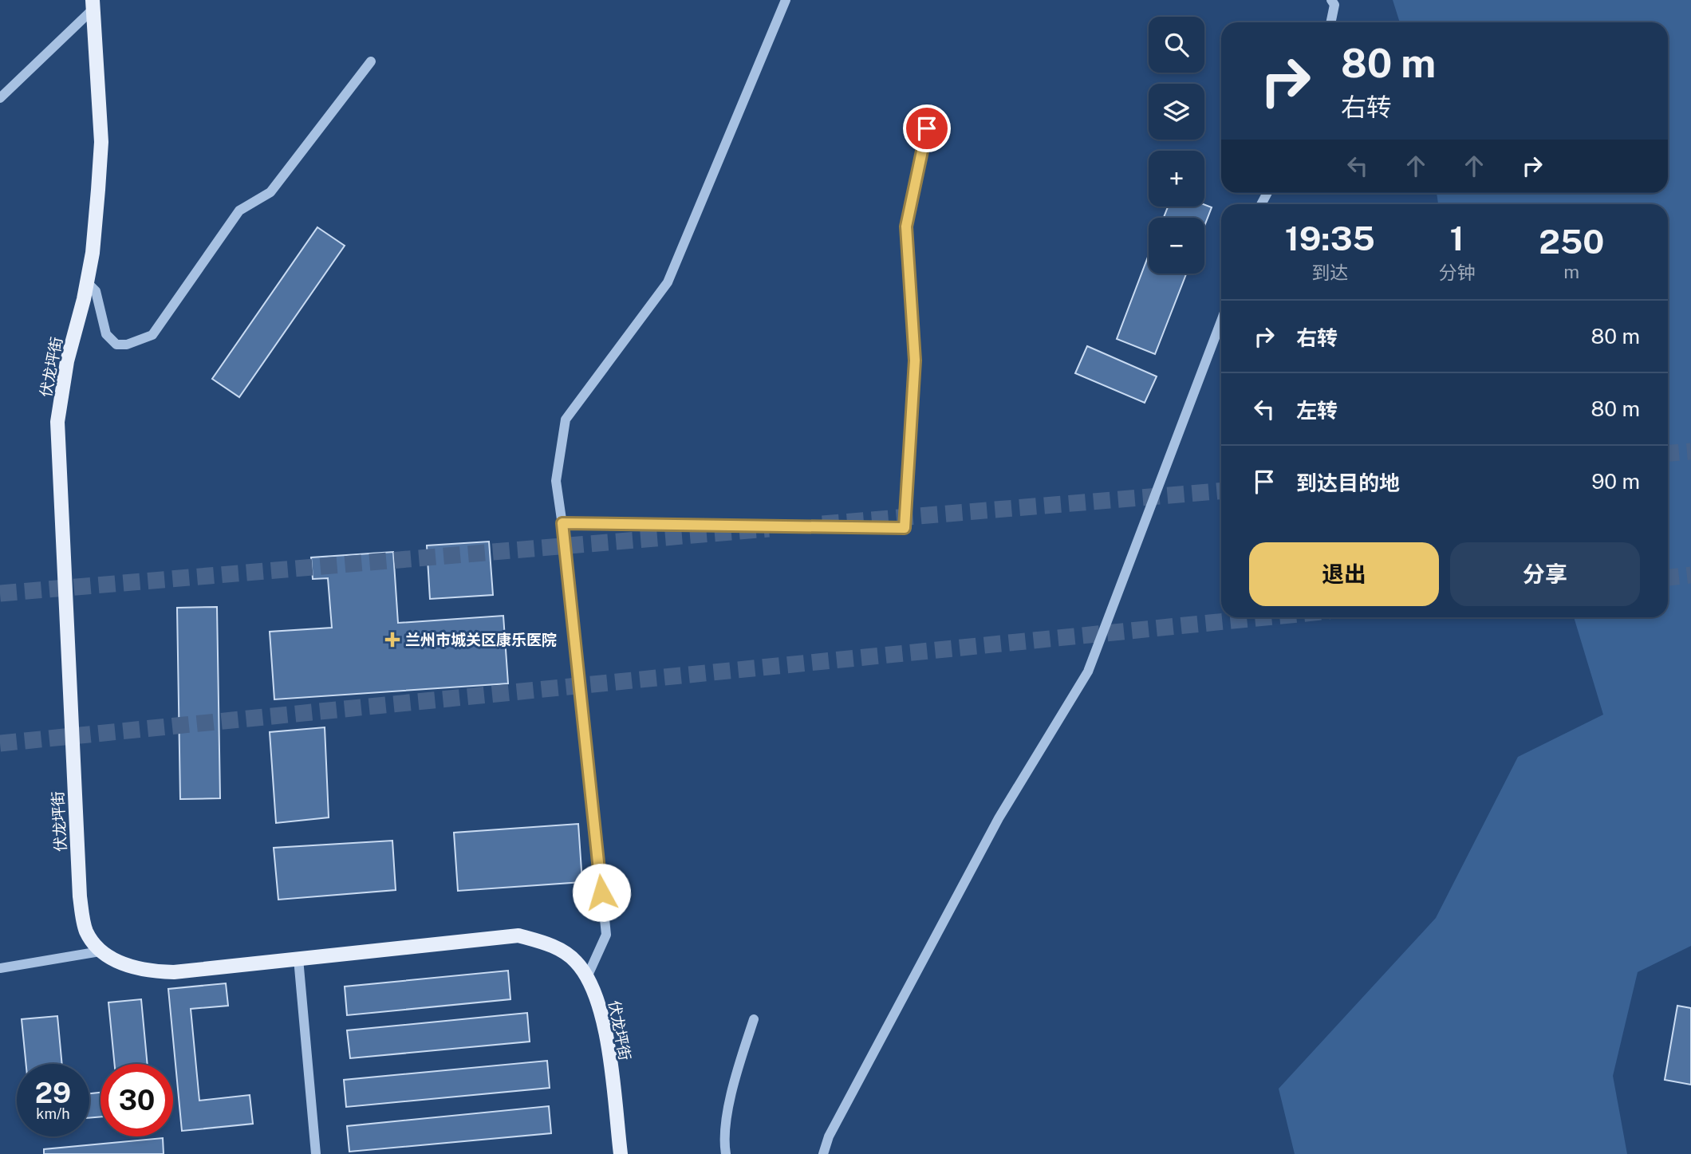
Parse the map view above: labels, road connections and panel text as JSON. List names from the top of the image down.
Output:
{
  "streets": {
    "main road": ["伏龙坪街"]
  },
  "places": {
    "health": ["兰州市城关区康乐医院"]
  },
  "page": {
    "map_buttons": ["+", "−"],
    "turn": ["80 m", "右转"],
    "eta": [
      "19:35",
      "到达",
      "1",
      "分钟",
      "250",
      "m"
    ],
    "list": [
      {
        "name": "右转",
        "value": "80 m"
      },
      {
        "name": "左转",
        "value": "80 m"
      },
      {
        "name": "到达目的地",
        "value": "90 m"
      }
    ],
    "buttons": ["退出", "分享"],
    "speed": "29 km/h",
    "limit": "30"
  }
}
